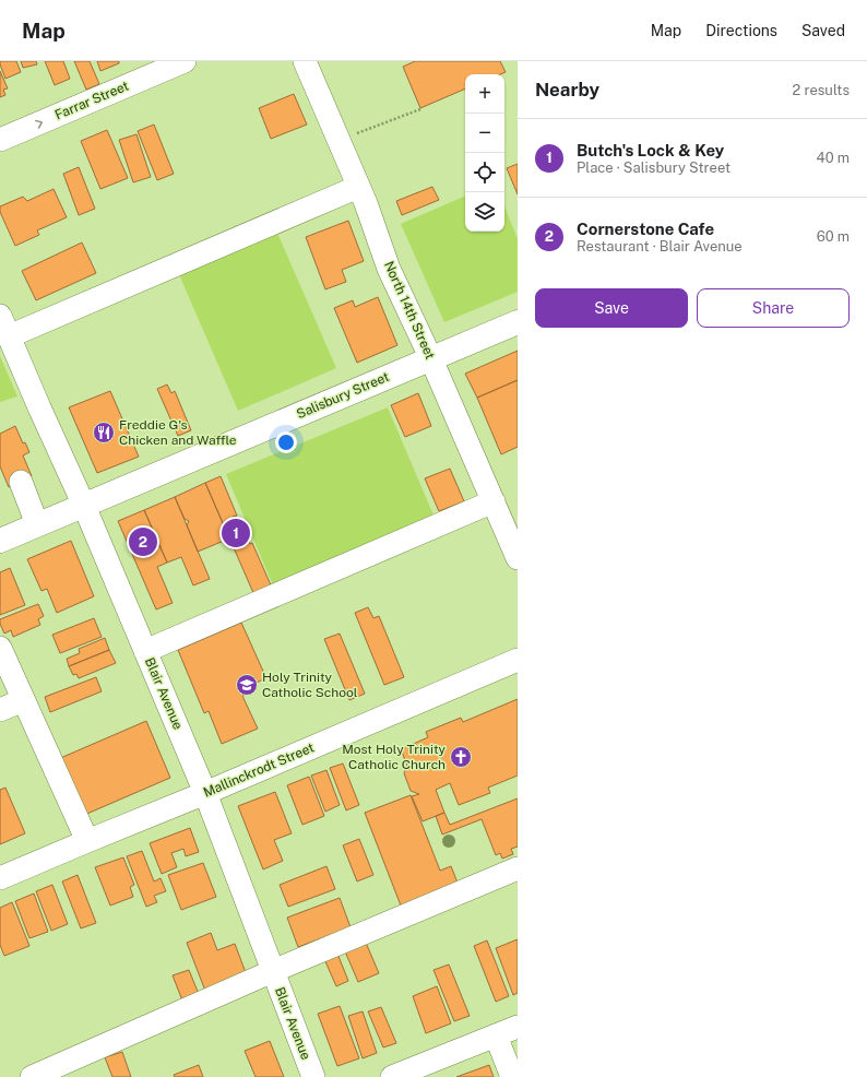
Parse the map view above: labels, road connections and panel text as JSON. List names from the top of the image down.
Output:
{
  "streets": {
    "main road": ["Salisbury Street"],
    "street": [
      "Farrar Street",
      "North 14th Street",
      "Blair Avenue",
      "Mallinckrodt Street"
    ]
  },
  "crossings": [
    ["North 14th Street", "Salisbury Street"],
    ["Salisbury Street", "Blair Avenue"],
    ["Blair Avenue", "Mallinckrodt Street"]
  ],
  "places": {
    "restaurant": ["Freddie G's Chicken and Waffle"],
    "school or university": ["Holy Trinity Catholic School"],
    "church": ["Most Holy Trinity Catholic Church"]
  },
  "page": {
    "header": "Map",
    "nav": ["Map", "Directions", "Saved"],
    "heading": ["Nearby", "2 results"],
    "map_buttons": ["+", "−"],
    "list": [
      {
        "mark": "1",
        "name": "Butch's Lock & Key",
        "note": "Place · Salisbury Street",
        "value": "40 m"
      },
      {
        "mark": "2",
        "name": "Cornerstone Cafe",
        "note": "Restaurant · Blair Avenue",
        "value": "60 m"
      }
    ],
    "buttons": ["Save", "Share"],
    "pins": ["1", "2"]
  }
}
